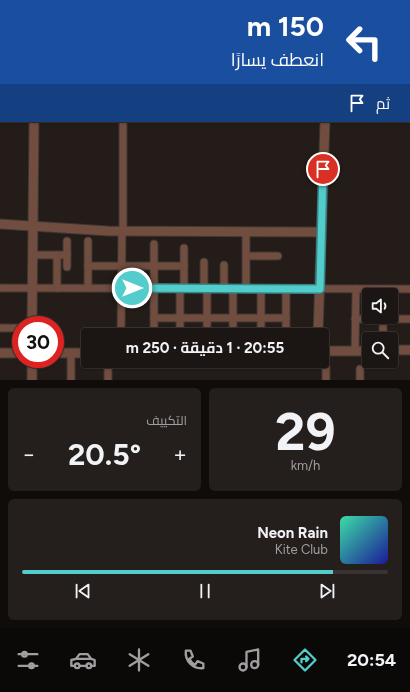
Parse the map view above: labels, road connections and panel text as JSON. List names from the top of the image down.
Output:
{
  "page": {
    "turn": ["150 m", "انعطف يسارًا"],
    "then": "ثم",
    "limit": "30",
    "trip": "20:55 · 1 دقيقة · 250 m",
    "tile": [
      ["29", "km/h"],
      "التكييف"
    ],
    "heat": ["−", "20.5°", "+"],
    "song": ["Neon Rain", "Kite Club"],
    "tabs": "20:54"
  }
}
